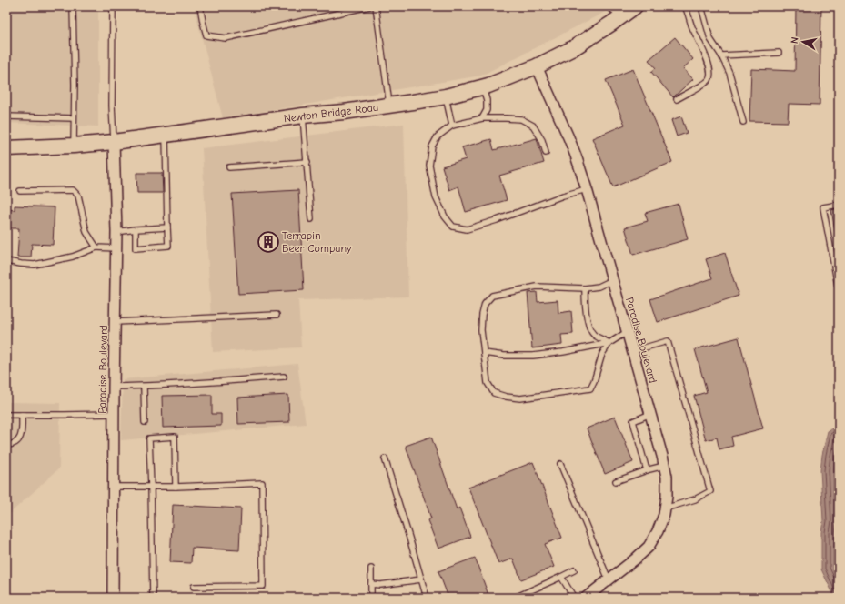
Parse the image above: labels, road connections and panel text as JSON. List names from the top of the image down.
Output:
{
  "streets": {
    "main road": ["Newton Bridge Road"],
    "street": ["Paradise Boulevard"]
  },
  "crossings": [
    ["Newton Bridge Road", "Paradise Boulevard"]
  ],
  "places": {
    "building": ["Terrapin Beer Company"]
  },
  "north": "left"
}
